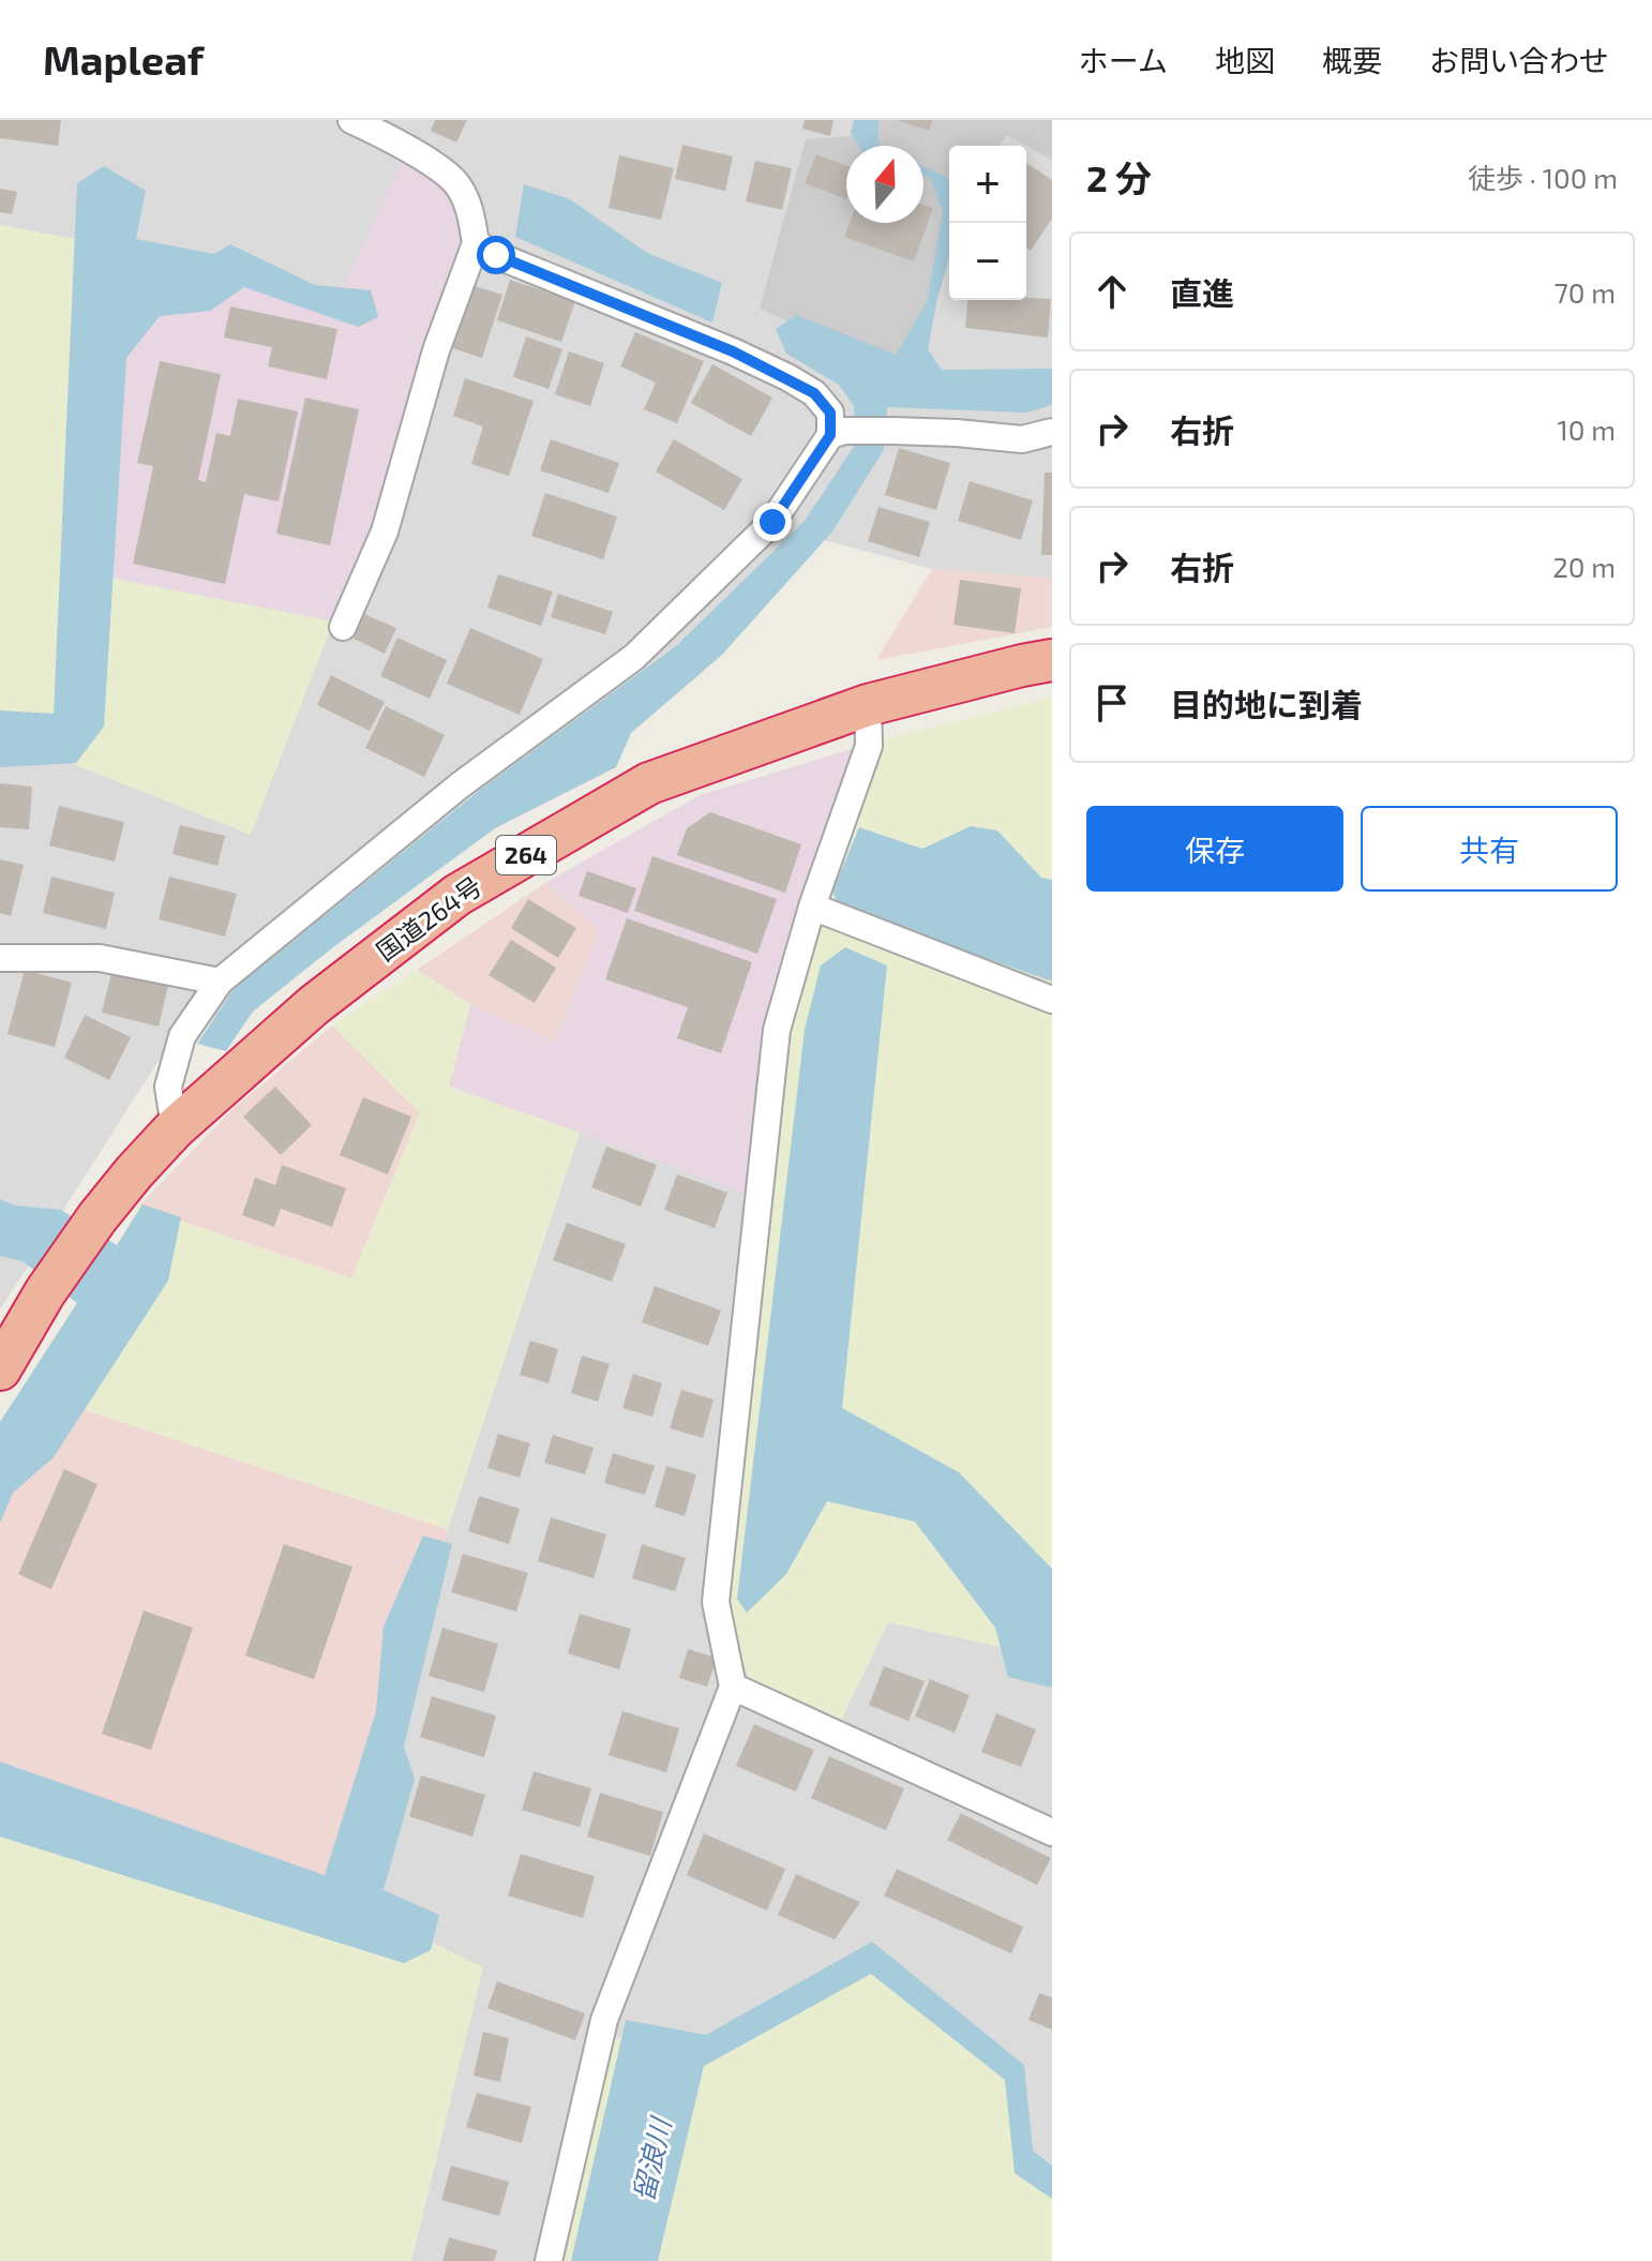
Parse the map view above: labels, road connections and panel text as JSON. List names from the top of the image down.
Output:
{
  "streets": {
    "highway": ["264", "国道264号"]
  },
  "water": ["留浪川"],
  "north": "top",
  "page": {
    "header": "Mapleaf",
    "nav": [
      "ホーム",
      "地図",
      "概要",
      "お問い合わせ"
    ],
    "heading": ["2 分", "徒歩 · 100 m"],
    "map_buttons": ["+", "−"],
    "list": [
      ["直進", "70 m"],
      ["右折", "10 m"],
      ["右折", "20 m"],
      "目的地に到着"
    ],
    "buttons": ["保存", "共有"]
  }
}
